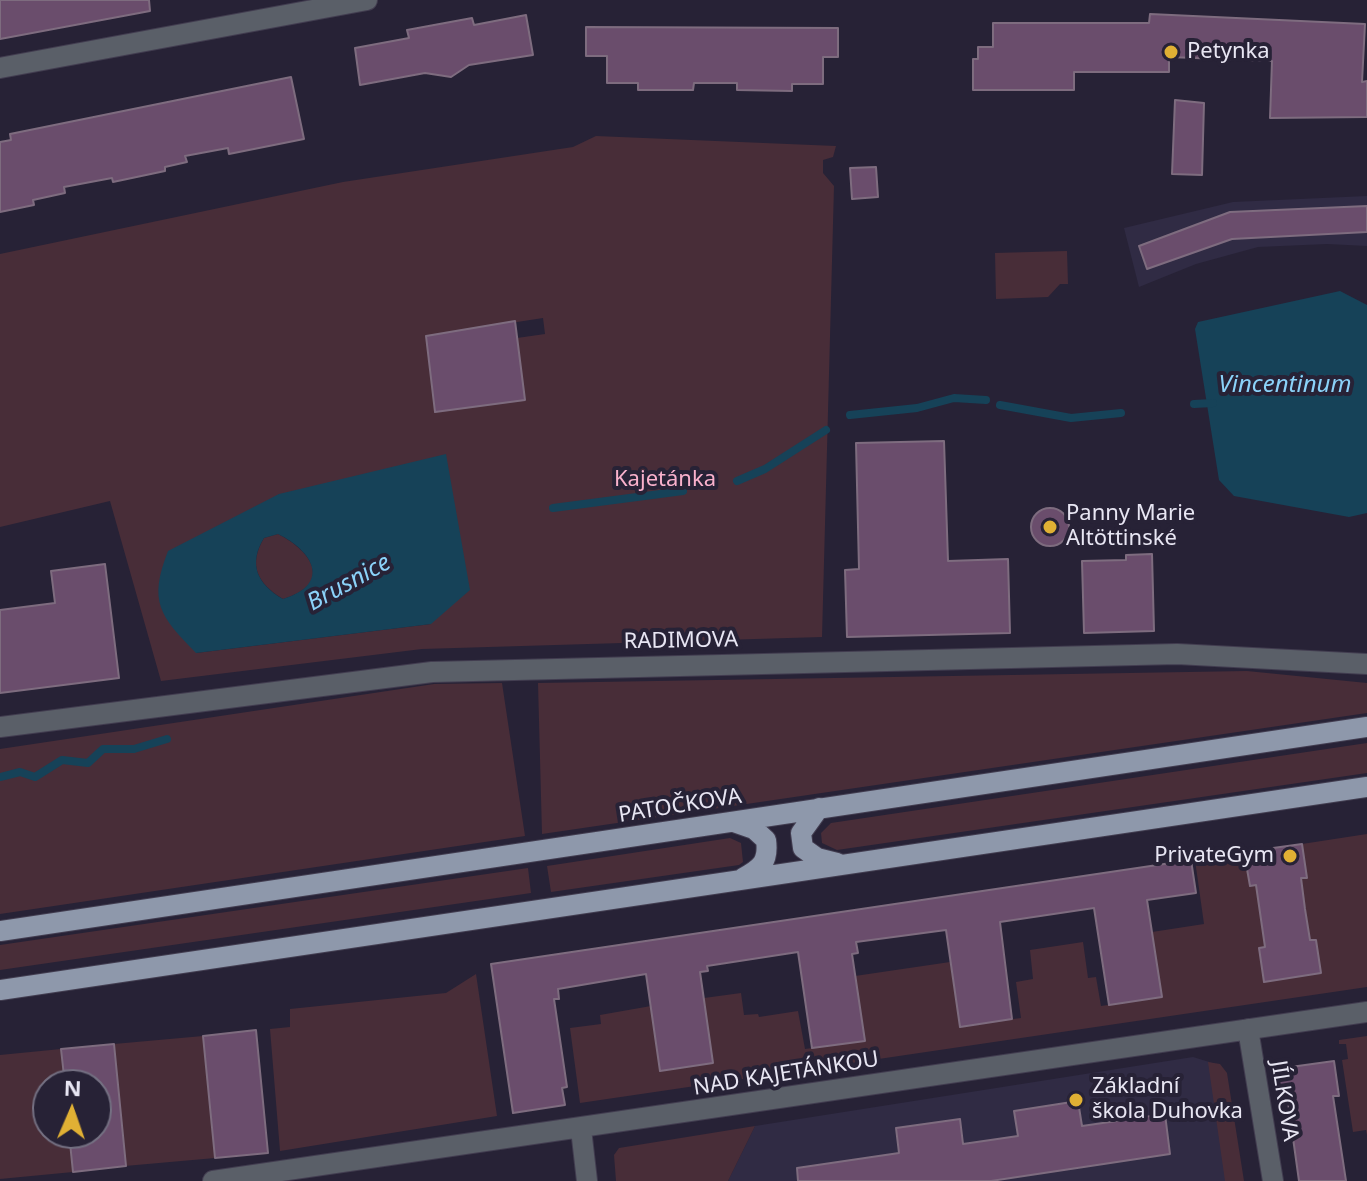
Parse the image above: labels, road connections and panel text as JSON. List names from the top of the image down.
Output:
{
  "streets": {
    "main road": ["PATOČKOVA"],
    "street": ["RADIMOVA", "NAD KAJETÁNKOU", "JÍLKOVA"]
  },
  "crossings": [
    ["NAD KAJETÁNKOU", "JÍLKOVA"]
  ],
  "water": ["Vincentinum", "Brusnice"],
  "parks": ["Kajetánka"],
  "places": [
    "Petynka",
    "Panny Marie Altöttinské",
    "PrivateGym",
    "Základní škola Duhovka"
  ],
  "north": "top"
}
